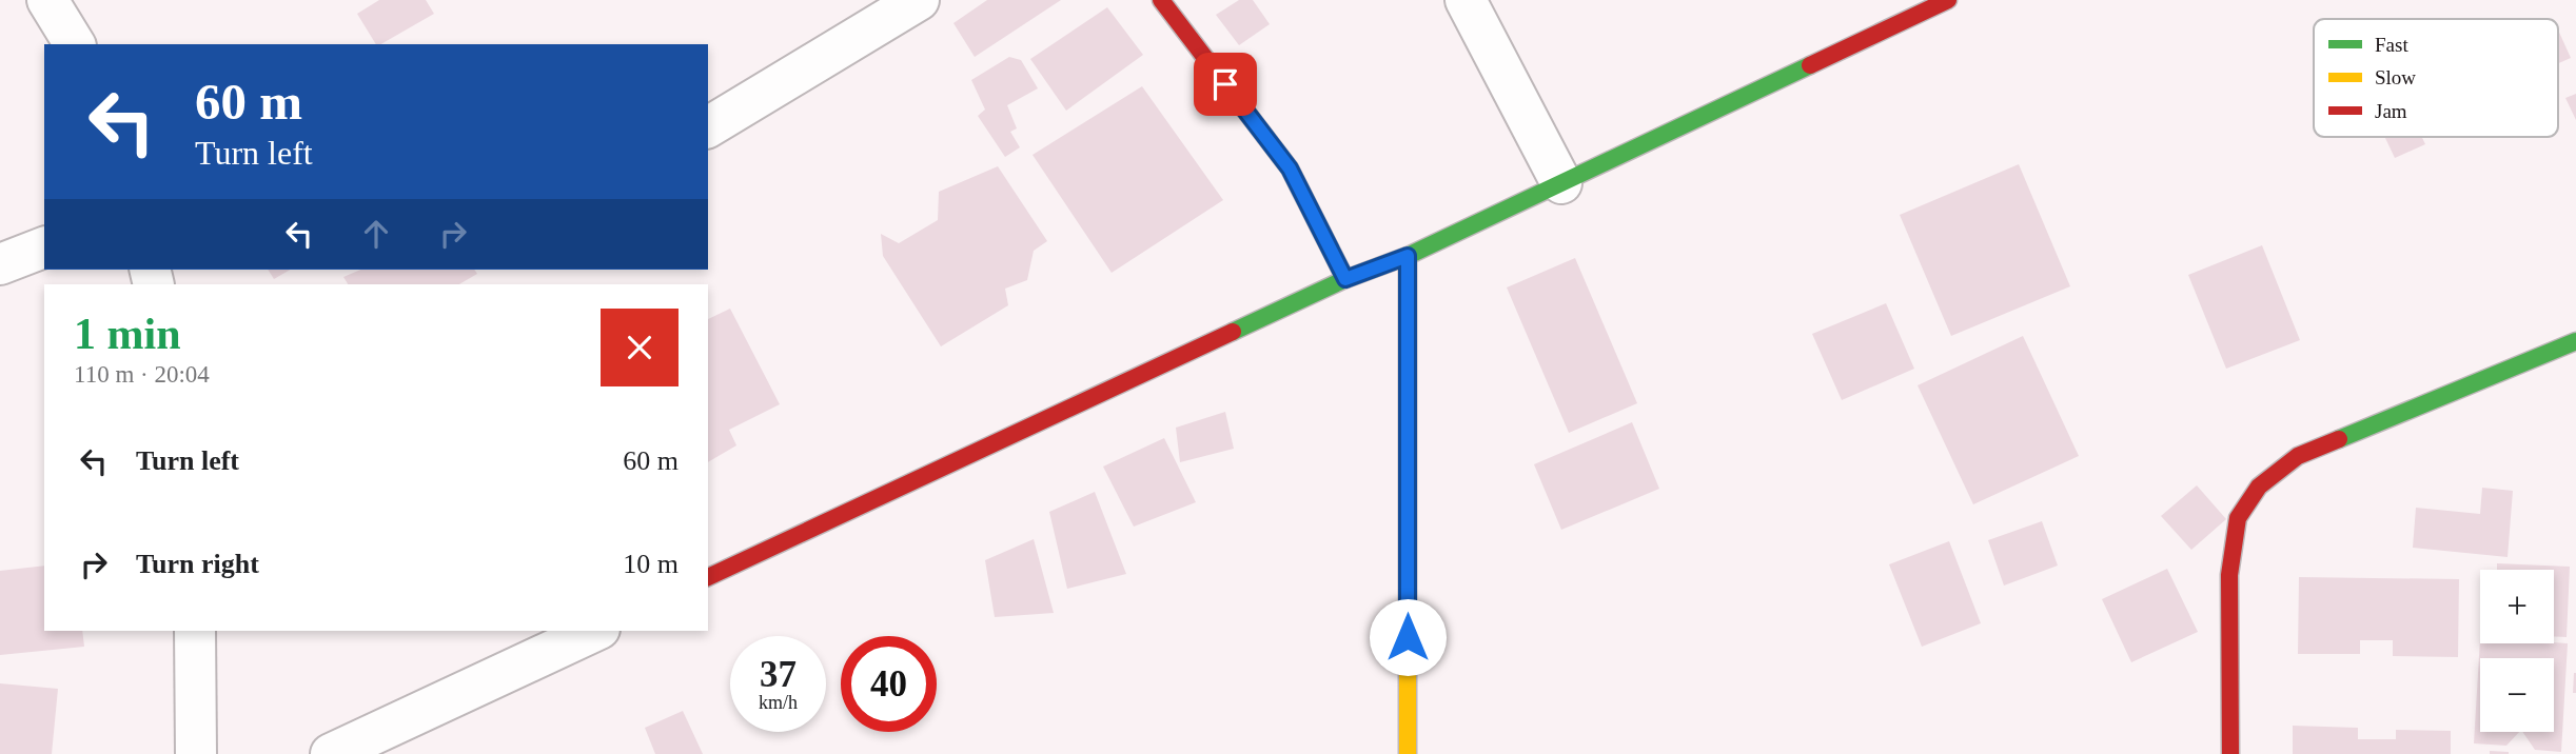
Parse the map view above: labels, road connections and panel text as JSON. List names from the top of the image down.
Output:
{
  "legend": ["Fast", "Slow", "Jam"],
  "page": {
    "turn": ["60 m", "Turn left"],
    "heading": ["1 min", "110 m · 20:04"],
    "list": [
      {
        "name": "Turn left",
        "value": "60 m"
      },
      {
        "name": "Turn right",
        "value": "10 m"
      }
    ],
    "map_buttons": ["+", "−"],
    "speed": "37 km/h",
    "limit": "40"
  }
}
